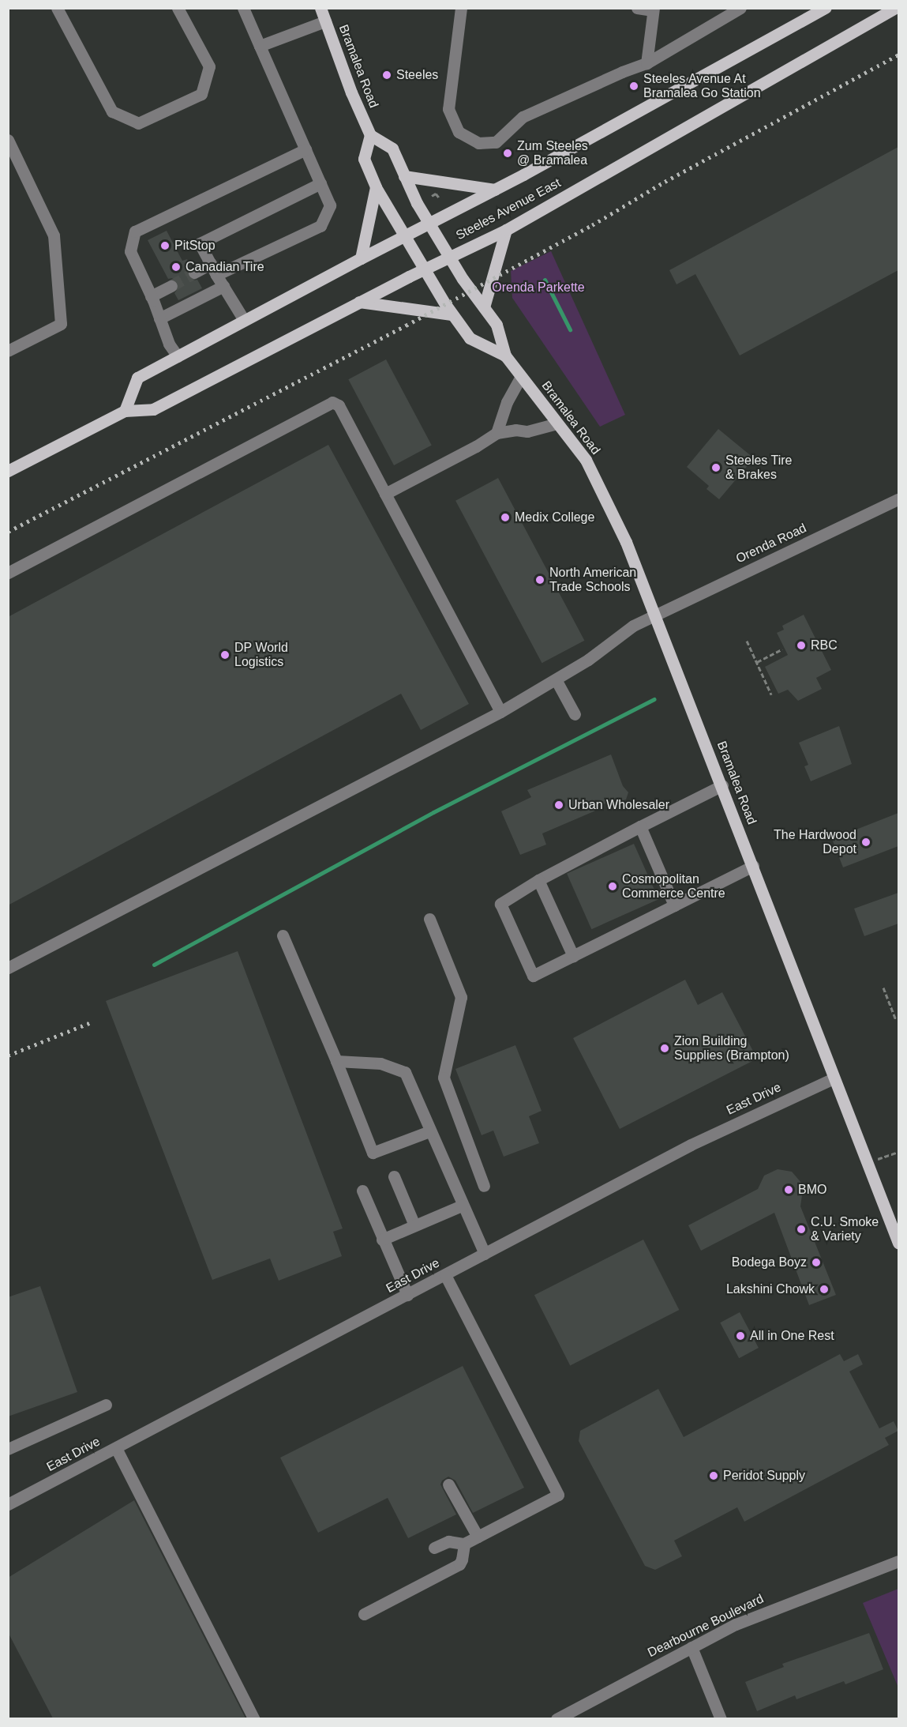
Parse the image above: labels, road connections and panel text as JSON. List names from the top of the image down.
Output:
{
  "streets": {
    "main road": ["Bramalea Road", "Steeles Avenue East"],
    "street": ["Orenda Road", "East Drive", "Dearbourne Boulevard"]
  },
  "crossings": [
    ["Bramalea Road", "Steeles Avenue East"],
    ["Bramalea Road", "Orenda Road"],
    ["Bramalea Road", "East Drive"]
  ],
  "parks": ["Orenda Parkette"],
  "places": [
    "Steeles",
    "Steeles Avenue At Bramalea Go Station",
    "Zum Steeles @ Bramalea",
    "PitStop",
    "Canadian Tire",
    "Steeles Tire & Brakes",
    "Medix College",
    "North American Trade Schools",
    "RBC",
    "DP World Logistics",
    "Urban Wholesaler",
    "The Hardwood Depot",
    "Cosmopolitan Commerce Centre",
    "Zion Building Supplies (Brampton)",
    "BMO",
    "C.U. Smoke & Variety",
    "Bodega Boyz",
    "Lakshini Chowk",
    "All in One Rest",
    "Peridot Supply"
  ]
}
